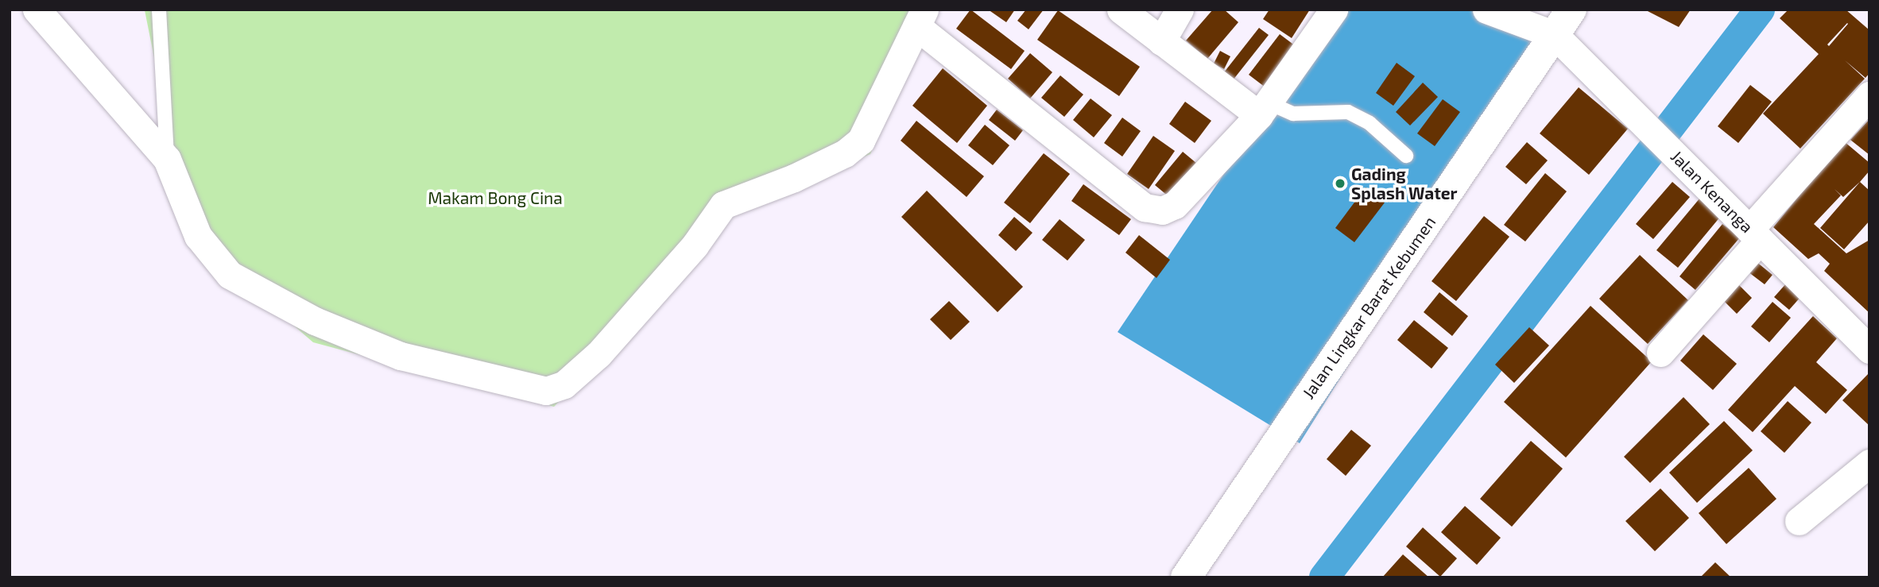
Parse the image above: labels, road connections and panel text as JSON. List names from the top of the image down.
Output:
{
  "streets": {
    "main road": ["Jalan Lingkar Barat Kebumen"],
    "street": ["Jalan Kenanga"]
  },
  "crossings": [
    ["Jalan Kenanga", "Jalan Lingkar Barat Kebumen"]
  ],
  "parks": ["Makam Bong Cina"],
  "places": ["Gading Splash Water"]
}
